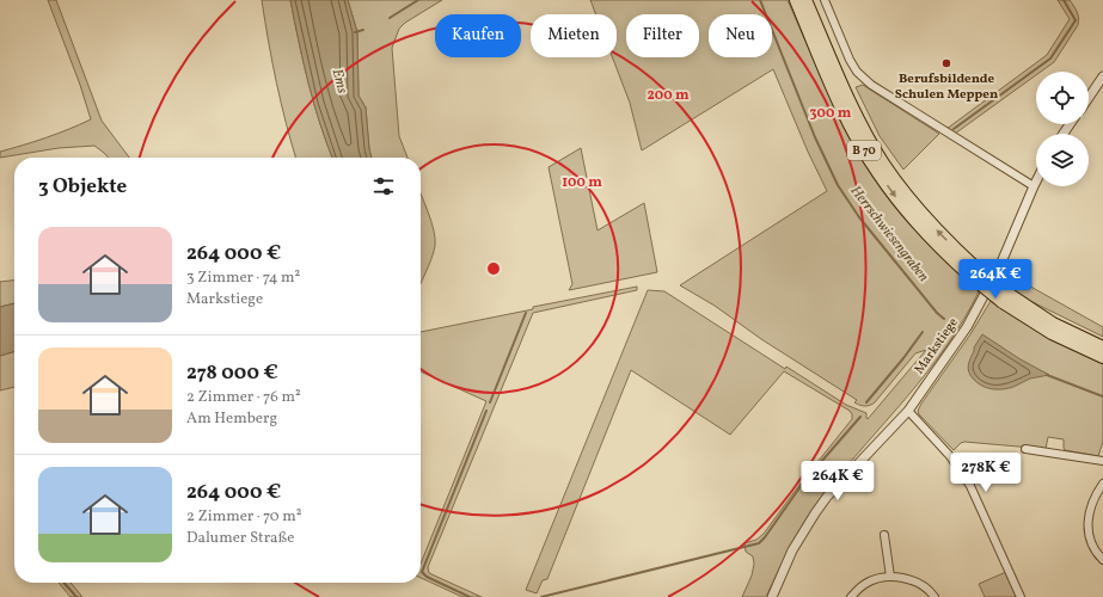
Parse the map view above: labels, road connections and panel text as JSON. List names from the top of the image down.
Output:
{
  "streets": {
    "highway": ["B 70"],
    "street": ["Markstiege"]
  },
  "water": ["Ems", "Herrschwiesengraben"],
  "places": ["Berufsbildende Schulen Meppen"],
  "page": {
    "chip": [
      "Kaufen",
      "Mieten",
      "Filter",
      "Neu"
    ],
    "heading": "3 Objekte",
    "list": [
      {
        "name": "264 000 €",
        "note": "3 Zimmer · 74 m² · Markstiege"
      },
      {
        "name": "278 000 €",
        "note": "2 Zimmer · 76 m² · Am Hemberg"
      },
      {
        "name": "264 000 €",
        "note": "2 Zimmer · 70 m² · Dalumer Straße"
      }
    ],
    "price": ["264K €", "278K €", "264K €"]
  },
  "rings": ["200 m", "300 m", "100 m"]
}
